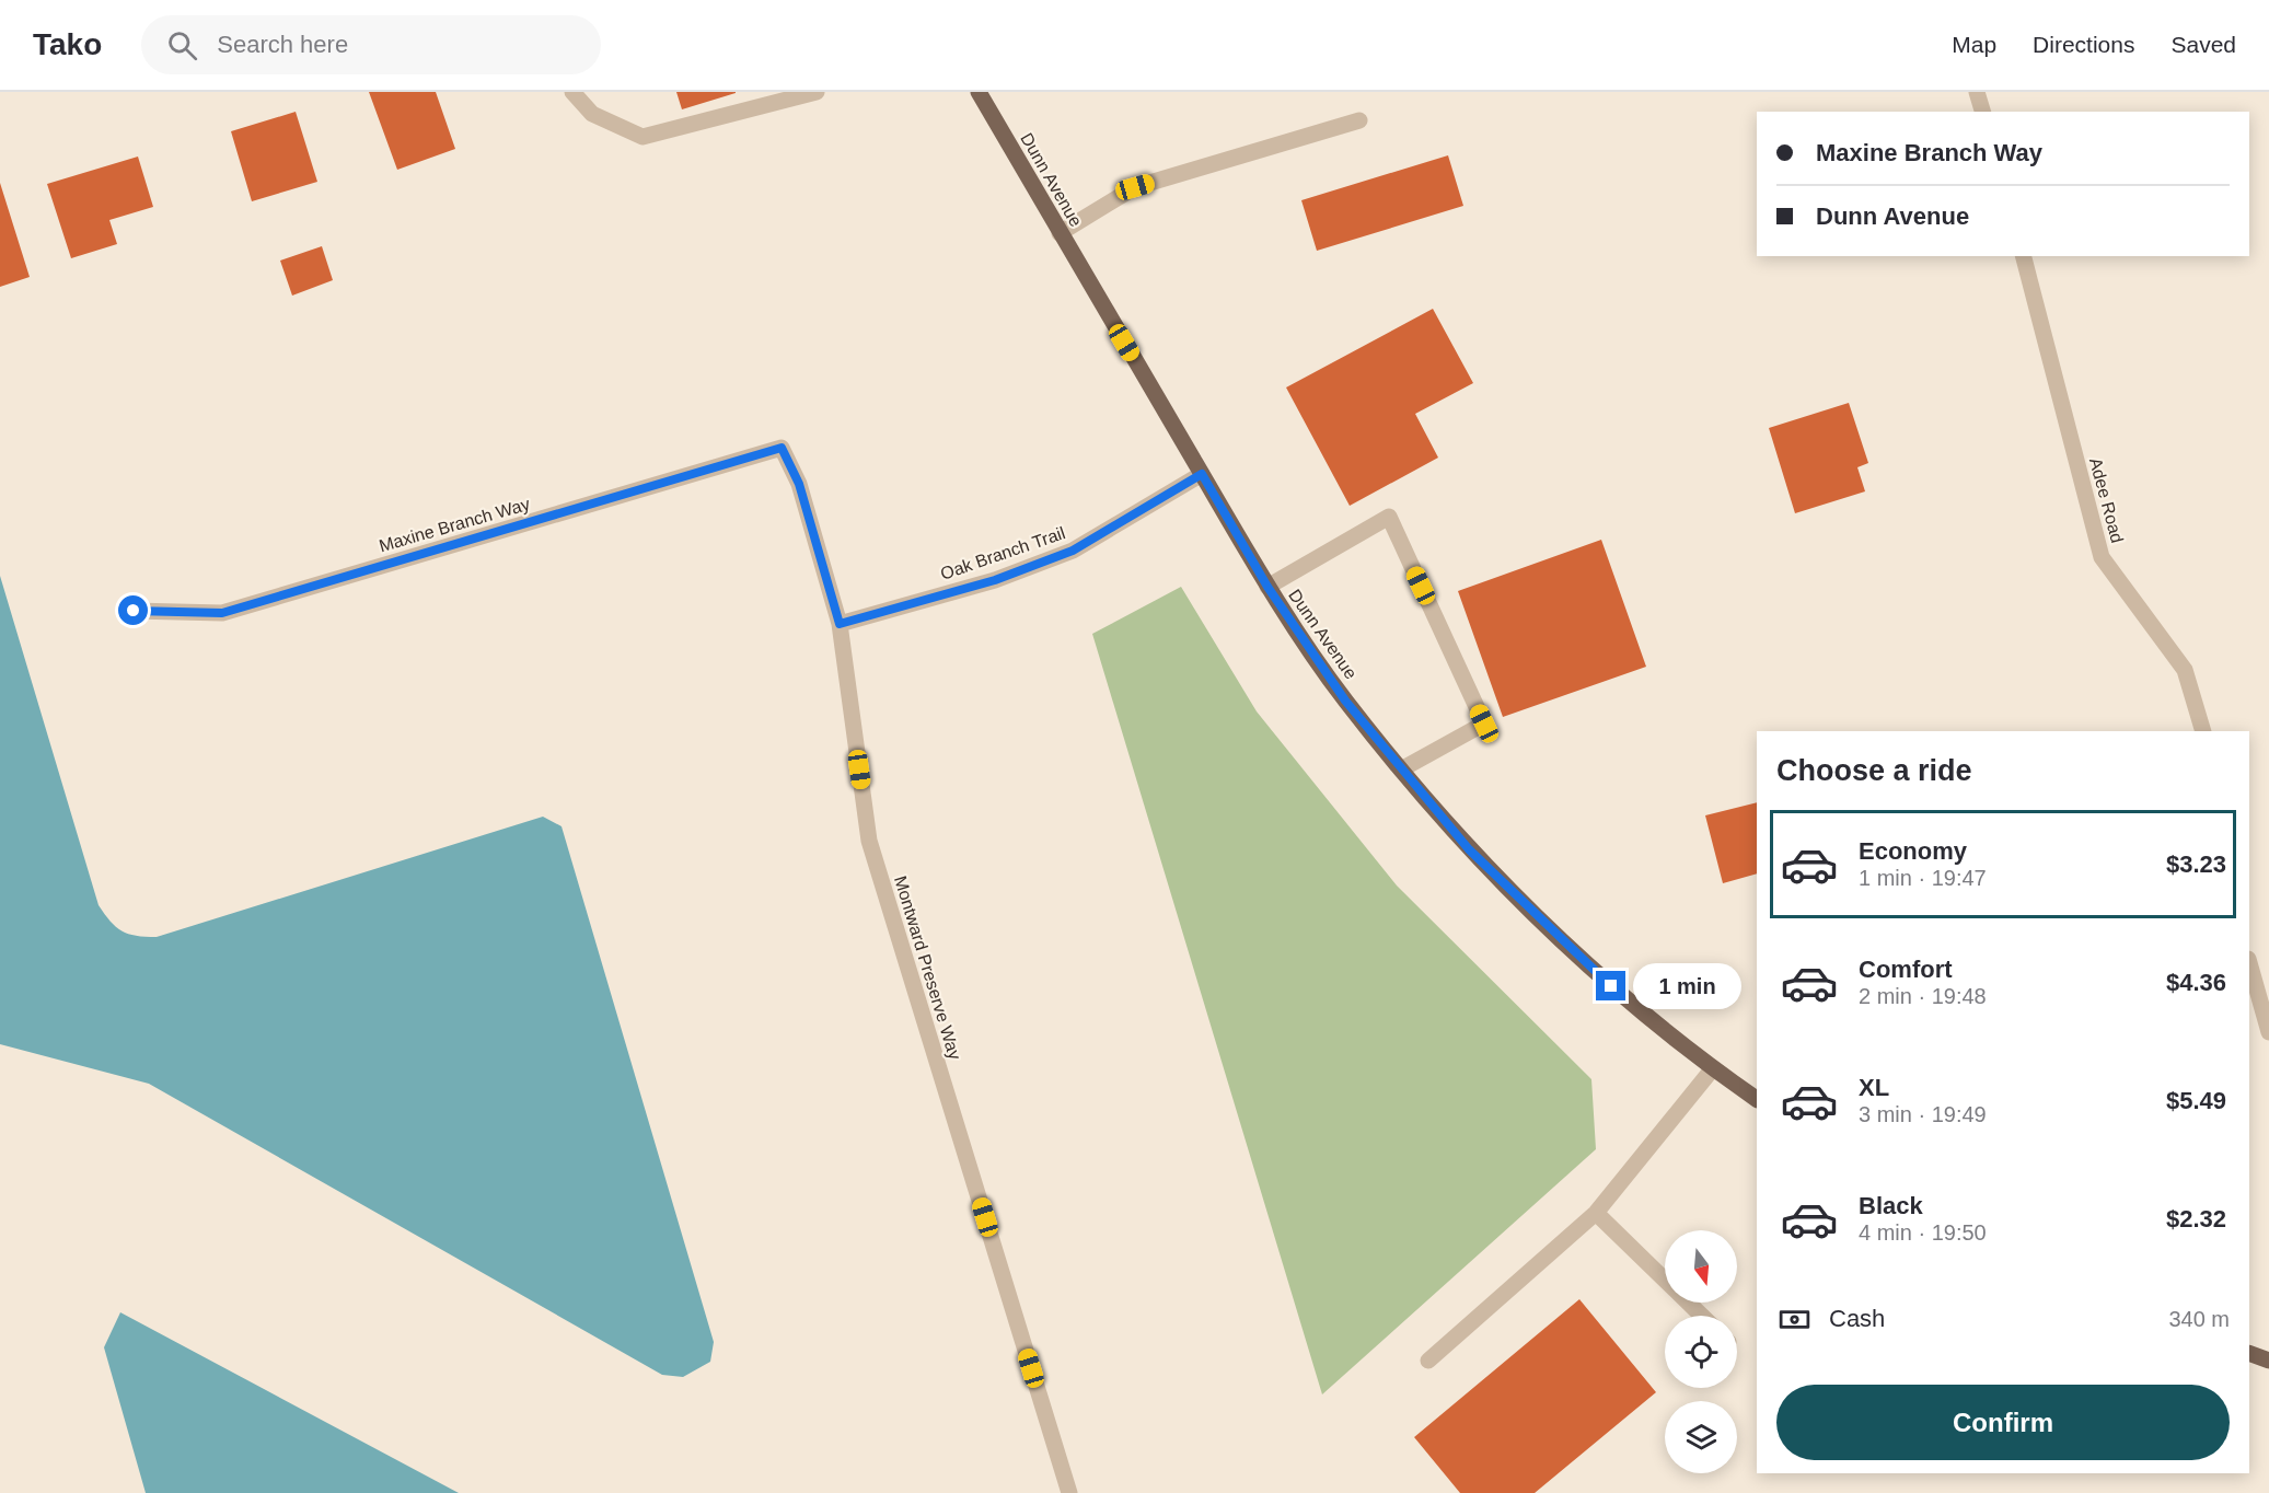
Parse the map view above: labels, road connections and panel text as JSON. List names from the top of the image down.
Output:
{
  "streets": {
    "main road": ["Dunn Avenue"],
    "street": [
      "Adee Road",
      "Maxine Branch Way",
      "Oak Branch Trail",
      "Montward Preserve Way"
    ]
  },
  "crossings": [
    ["Dunn Avenue", "Oak Branch Trail"],
    ["Maxine Branch Way", "Montward Preserve Way"],
    ["Oak Branch Trail", "Montward Preserve Way"]
  ],
  "north": "bottom",
  "page": {
    "header": "Tako",
    "search": "Search here",
    "nav": ["Map", "Directions", "Saved"],
    "banner": ["Maxine Branch Way", "Dunn Avenue"],
    "heading": "Choose a ride",
    "list": [
      {
        "name": "Economy",
        "note": "1 min · 19:47",
        "value": "$3.23"
      },
      {
        "name": "Comfort",
        "note": "2 min · 19:48",
        "value": "$4.36"
      },
      {
        "name": "XL",
        "note": "3 min · 19:49",
        "value": "$5.49"
      },
      {
        "name": "Black",
        "note": "4 min · 19:50",
        "value": "$2.32"
      }
    ],
    "bubble": "1 min",
    "pay": ["Cash", "340 m"],
    "buttons": "Confirm"
  }
}
